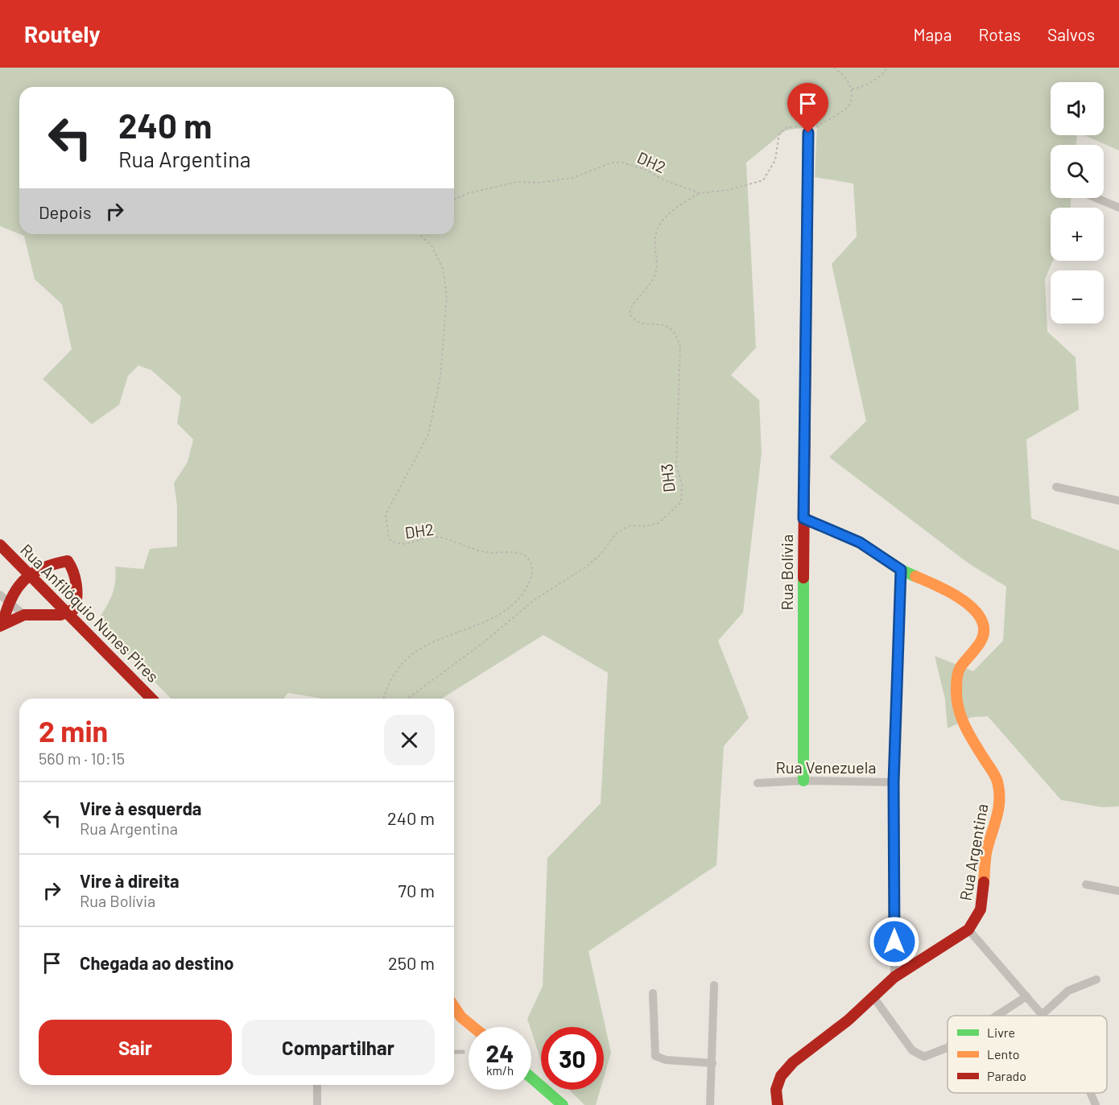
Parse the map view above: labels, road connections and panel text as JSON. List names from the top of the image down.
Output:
{
  "streets": {
    "street": [
      "Rua Bolívia",
      "Rua Anfilóquio Nunes Pires",
      "Rua Venezuela",
      "Rua Argentina"
    ],
    "path": ["DH2", "DH3"]
  },
  "crossings": [
    ["DH2", "DH3"],
    ["DH2", "Rua Bolívia"],
    ["Rua Bolívia", "Rua Venezuela"],
    ["Rua Bolívia", "Rua Argentina"]
  ],
  "legend": ["Livre", "Lento", "Parado"],
  "page": {
    "header": "Routely",
    "nav": ["Mapa", "Rotas", "Salvos"],
    "map_buttons": ["+", "−"],
    "turn": ["240 m", "Rua Argentina"],
    "then": "Depois",
    "heading": ["2 min", "560 m · 10:15"],
    "list": [
      {
        "name": "Vire à esquerda",
        "note": "Rua Argentina",
        "value": "240 m"
      },
      {
        "name": "Vire à direita",
        "note": "Rua Bolívia",
        "value": "70 m"
      },
      {
        "name": "Chegada ao destino",
        "value": "250 m"
      }
    ],
    "buttons": ["Sair", "Compartilhar"],
    "speed": "24 km/h",
    "limit": "30"
  }
}
